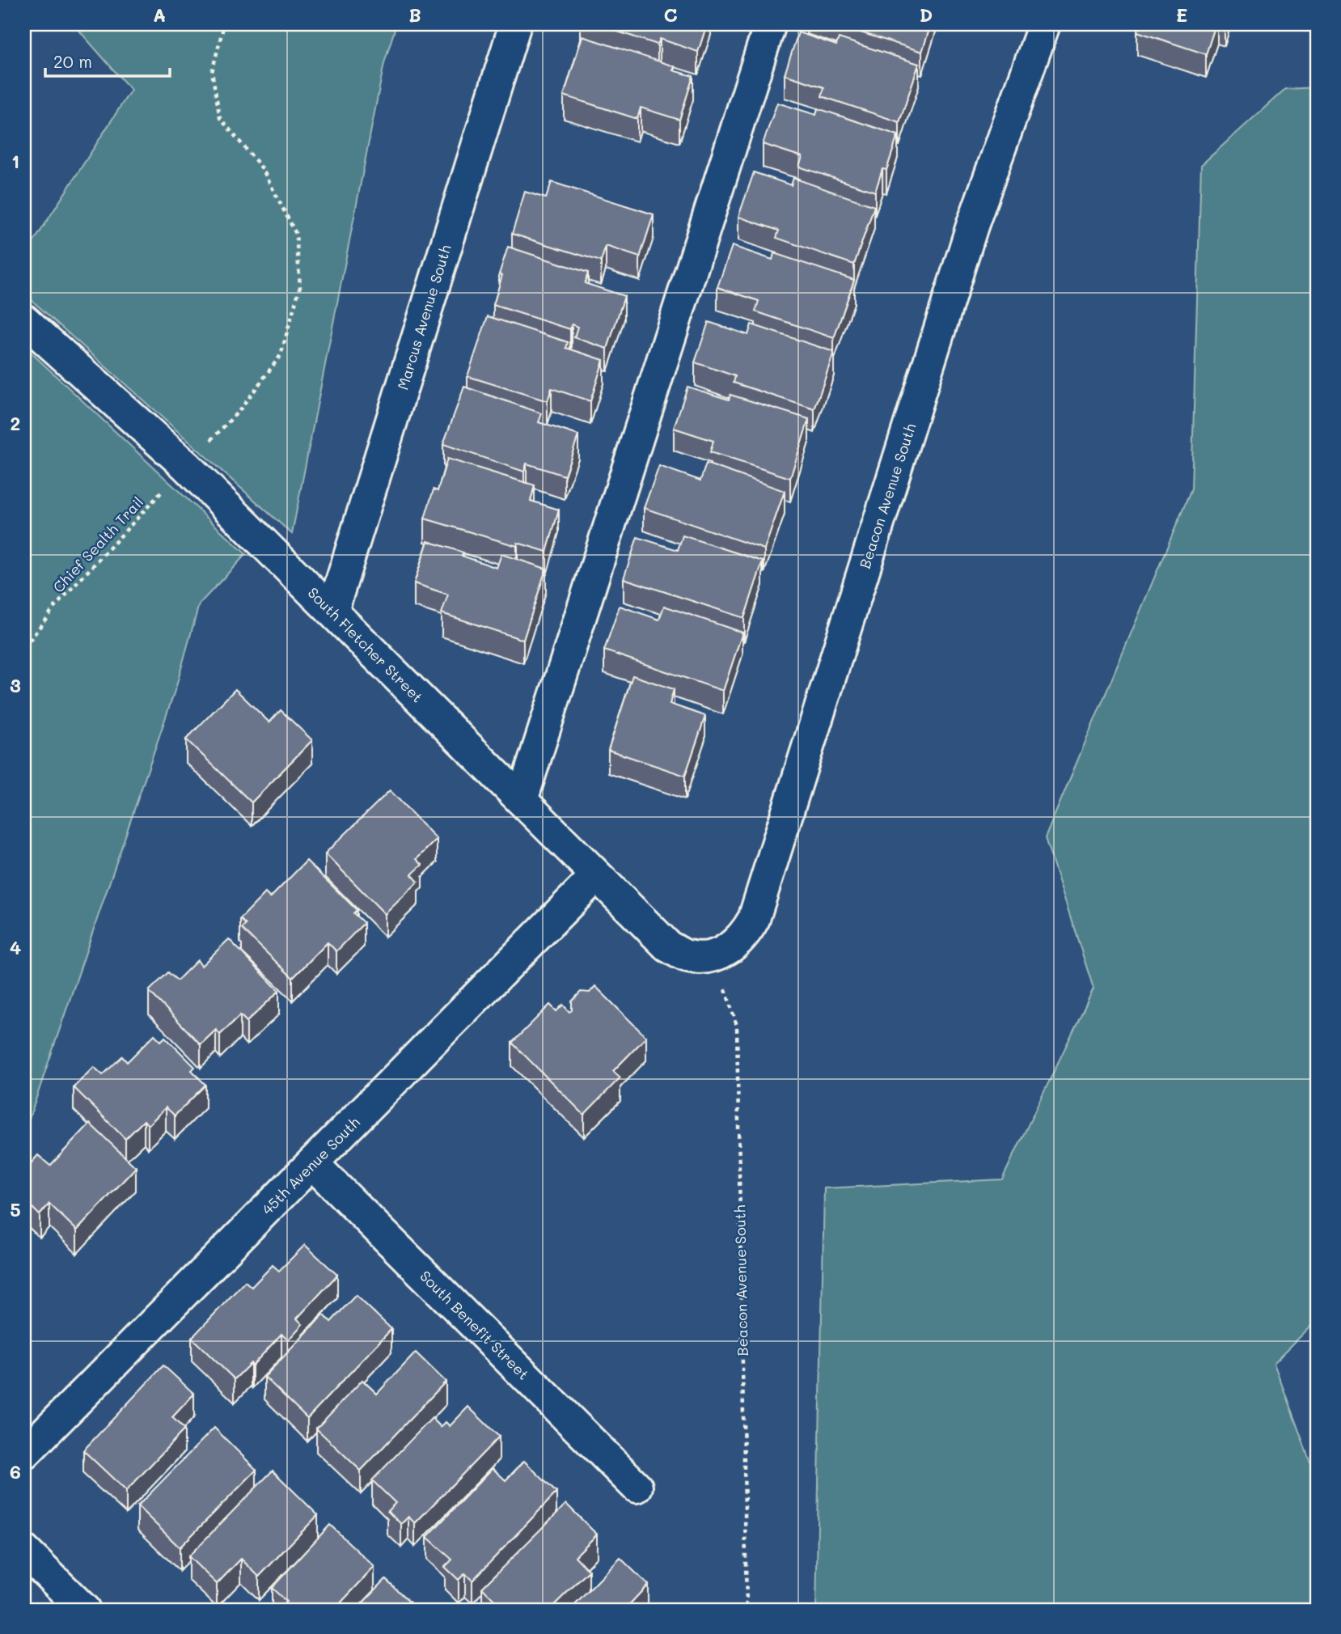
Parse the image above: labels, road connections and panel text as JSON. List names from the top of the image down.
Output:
{
  "streets": {
    "street": [
      "Marcus Avenue South",
      "Beacon Avenue South",
      "South Fletcher Street",
      "45th Avenue South",
      "South Benefit Street"
    ],
    "path": ["Chief Sealth Trail"]
  },
  "crossings": [
    ["Marcus Avenue South", "South Fletcher Street"],
    ["Beacon Avenue South", "South Fletcher Street"],
    ["South Fletcher Street", "45th Avenue South"],
    ["45th Avenue South", "South Benefit Street"]
  ],
  "scale_bar": "20 m",
  "grid": {
    "columns": [
      "A",
      "B",
      "C",
      "D",
      "E"
    ],
    "rows": [
      "1",
      "2",
      "3",
      "4",
      "5",
      "6"
    ]
  }
}
